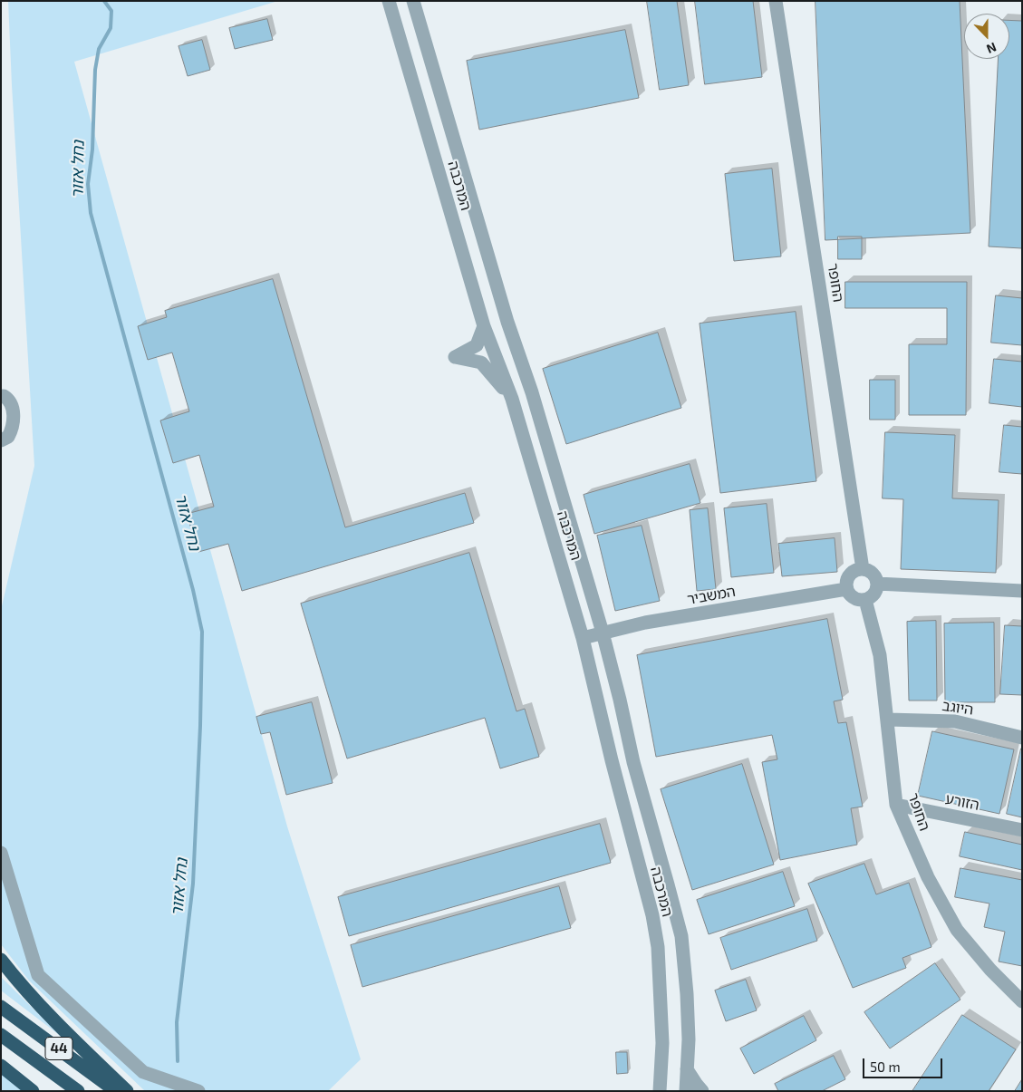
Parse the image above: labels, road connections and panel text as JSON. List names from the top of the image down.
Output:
{
  "streets": {
    "highway": ["44"],
    "street": [
      "המרכבה",
      "החופר",
      "המשביר",
      "היוגב",
      "הזורע"
    ]
  },
  "crossings": [
    ["המרכבה", "המשביר"],
    ["החופר", "המשביר"],
    ["החופר", "היוגב"],
    ["החופר", "הזורע"]
  ],
  "water": ["נחל אזור"],
  "scale_bar": "50 m",
  "north": "bottom"
}
